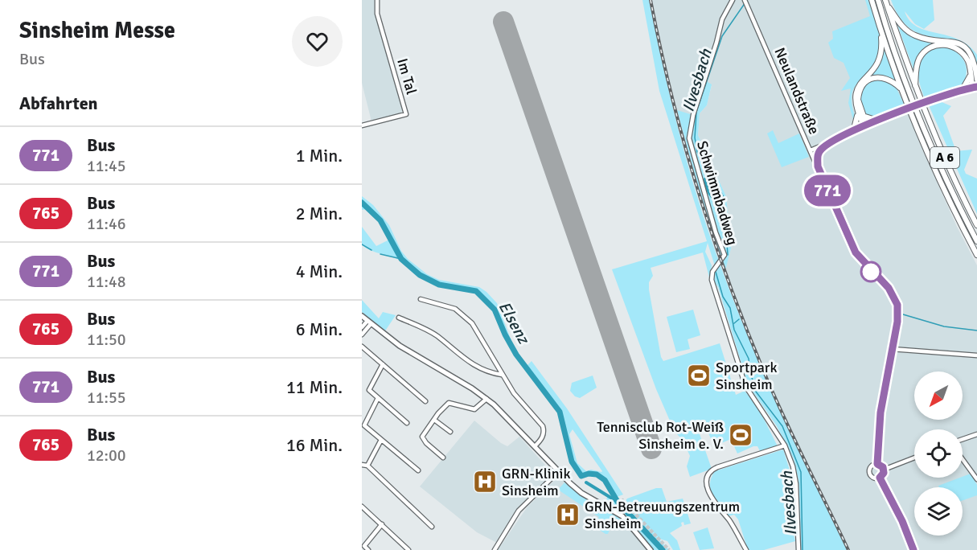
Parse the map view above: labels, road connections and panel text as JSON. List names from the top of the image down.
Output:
{
  "streets": {
    "highway": ["A 6"],
    "street": ["Im Tal", "Neulandstraße", "Schwimmbadweg"]
  },
  "water": ["Ilvesbach", "Elsenz"],
  "places": {
    "sports": ["Sportpark Sinsheim", "Tennisclub Rot-Weiß Sinsheim e. V."],
    "hospital": ["GRN-Klinik Sinsheim", "GRN-Betreuungszentrum Sinsheim"]
  },
  "lines": ["bus line 771"],
  "north": "bottom left",
  "page": {
    "heading": [
      ["Sinsheim Messe", "Bus"],
      "Abfahrten"
    ],
    "on_map": "771",
    "list": [
      {
        "mark": "771",
        "name": "Bus",
        "note": "11:45",
        "value": "1 Min."
      },
      {
        "mark": "765",
        "name": "Bus",
        "note": "11:46",
        "value": "2 Min."
      },
      {
        "mark": "771",
        "name": "Bus",
        "note": "11:48",
        "value": "4 Min."
      },
      {
        "mark": "765",
        "name": "Bus",
        "note": "11:50",
        "value": "6 Min."
      },
      {
        "mark": "771",
        "name": "Bus",
        "note": "11:55",
        "value": "11 Min."
      },
      {
        "mark": "765",
        "name": "Bus",
        "note": "12:00",
        "value": "16 Min."
      }
    ]
  }
}
